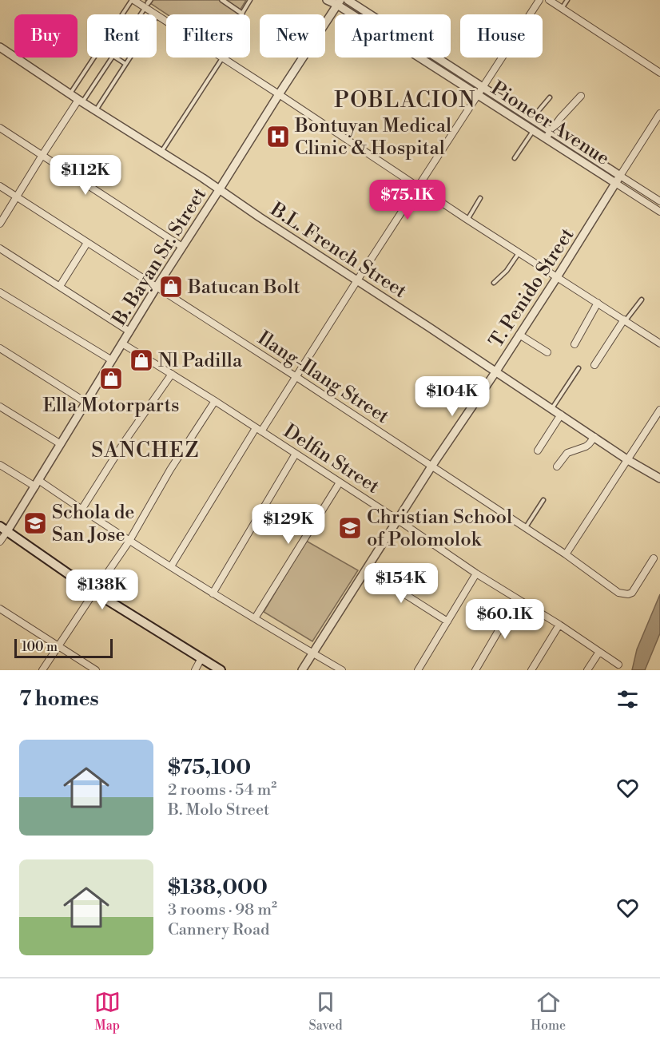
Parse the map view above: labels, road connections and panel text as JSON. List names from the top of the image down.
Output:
{
  "streets": {
    "street": [
      "Pioneer Avenue",
      "B.L. French Street",
      "B. Bayan Sr. Street",
      "T. Penido Street",
      "Ilang-Ilang Street",
      "Delfin Street"
    ]
  },
  "crossings": [
    ["Pioneer Avenue", "B. Bayan Sr. Street"],
    ["Pioneer Avenue", "T. Penido Street"],
    ["B.L. French Street", "B. Bayan Sr. Street"],
    ["B.L. French Street", "T. Penido Street"],
    ["B. Bayan Sr. Street", "Ilang-Ilang Street"],
    ["B. Bayan Sr. Street", "Delfin Street"],
    ["T. Penido Street", "Ilang-Ilang Street"],
    ["T. Penido Street", "Delfin Street"]
  ],
  "districts": ["POBLACION", "SANCHEZ"],
  "places": {
    "hospital": ["Bontuyan Medical Clinic & Hospital"],
    "shop": ["Batucan Bolt", "Nl Padilla", "Ella Motorparts"],
    "school or university": ["Schola de San Jose", "Christian School of Polomolok"]
  },
  "scale_bar": "100 m",
  "page": {
    "chip": [
      "Buy",
      "Rent",
      "Filters",
      "New",
      "Apartment",
      "House"
    ],
    "price": [
      "$112K",
      "$75.1K",
      "$104K",
      "$129K",
      "$154K",
      "$138K",
      "$60.1K"
    ],
    "scale": "100 m",
    "heading": "7 homes",
    "list": [
      {
        "name": "$75,100",
        "note": "2 rooms · 54 m² · B. Molo Street"
      },
      {
        "name": "$138,000",
        "note": "3 rooms · 98 m² · Cannery Road"
      }
    ],
    "tabs": ["Map", "Saved", "Home"]
  }
}
